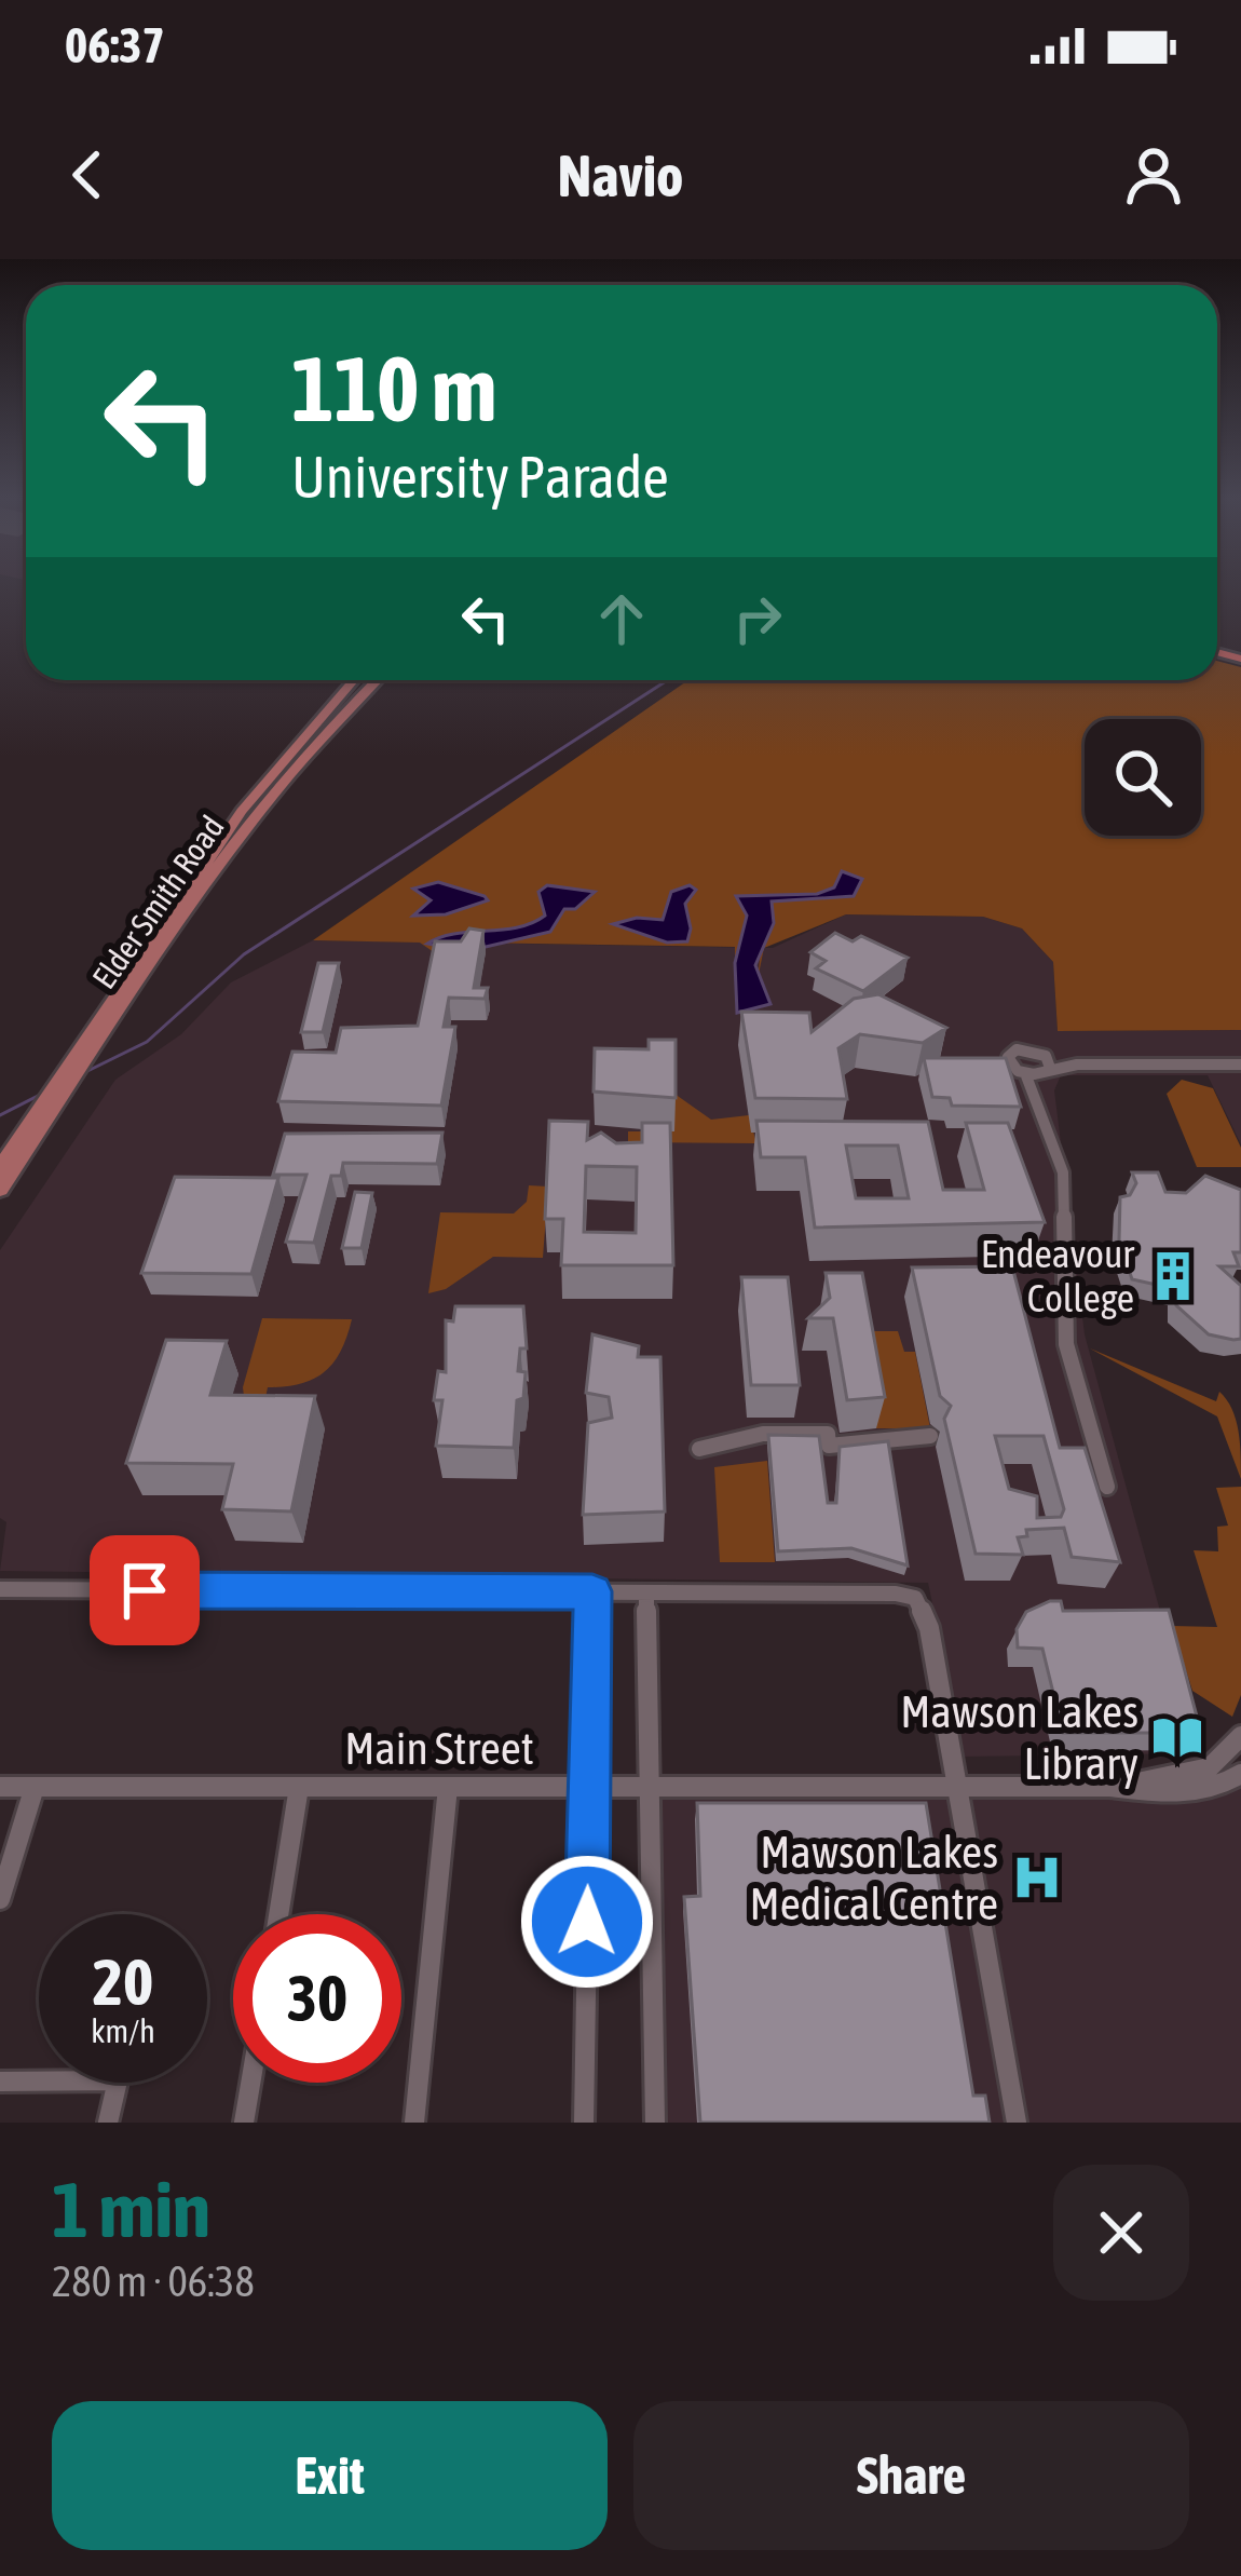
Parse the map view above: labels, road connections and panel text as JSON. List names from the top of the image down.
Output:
{
  "streets": {
    "main road": ["Elder Smith Road"],
    "street": ["Main Street"]
  },
  "places": {
    "building": ["Endeavour College"],
    "library": ["Mawson Lakes Library"],
    "hospital": ["Mawson Lakes Medical Centre"]
  },
  "page": {
    "status": "06:37",
    "header": "Navio",
    "turn": ["110 m", "University Parade"],
    "speed": "20 km/h",
    "limit": "30",
    "heading": ["1 min", "280 m · 06:38"],
    "buttons": ["Exit", "Share"]
  }
}
